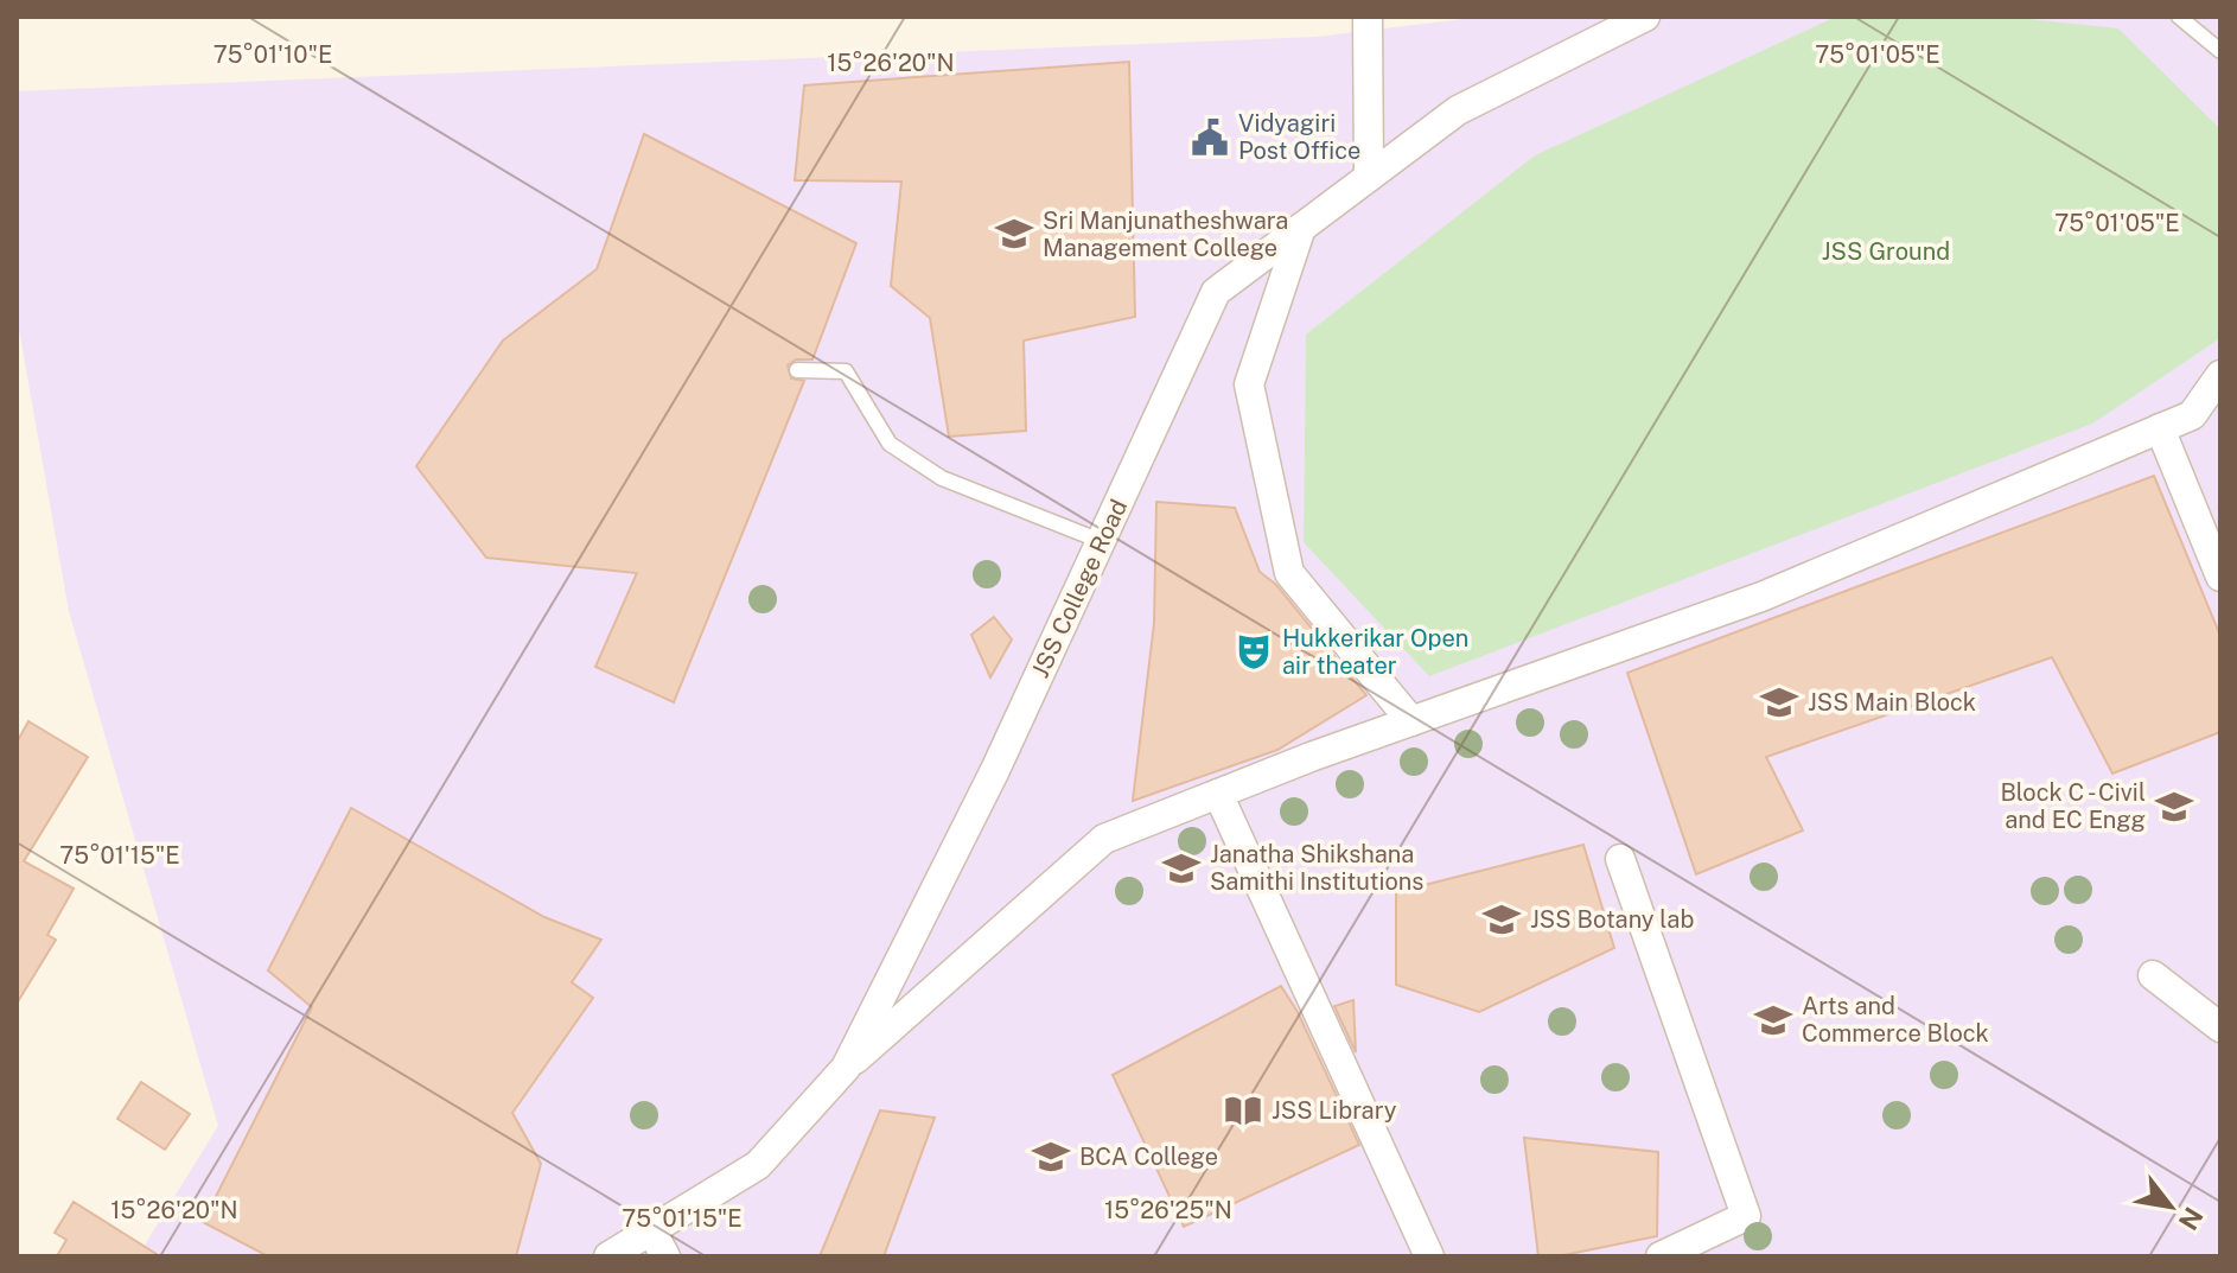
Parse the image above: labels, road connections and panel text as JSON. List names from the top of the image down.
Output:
{
  "streets": {
    "street": ["JSS College Road"]
  },
  "parks": ["JSS Ground"],
  "places": {
    "public building": ["Vidyagiri Post Office"],
    "school or university": [
      "Sri Manjunatheshwara Management College",
      "JSS Main Block",
      "Block C - Civil and EC Engg",
      "Janatha Shikshana Samithi Institutions",
      "JSS Botany lab",
      "Arts and Commerce Block",
      "BCA College"
    ],
    "theatre": ["Hukkerikar Open air theater"],
    "library": ["JSS Library"]
  },
  "north": "bottom right",
  "coordinates": [
    "75°01'10\"E",
    "75°01'05\"E",
    "15°26'20\"N",
    "75°01'15\"E",
    "15°26'25\"N"
  ]
}
